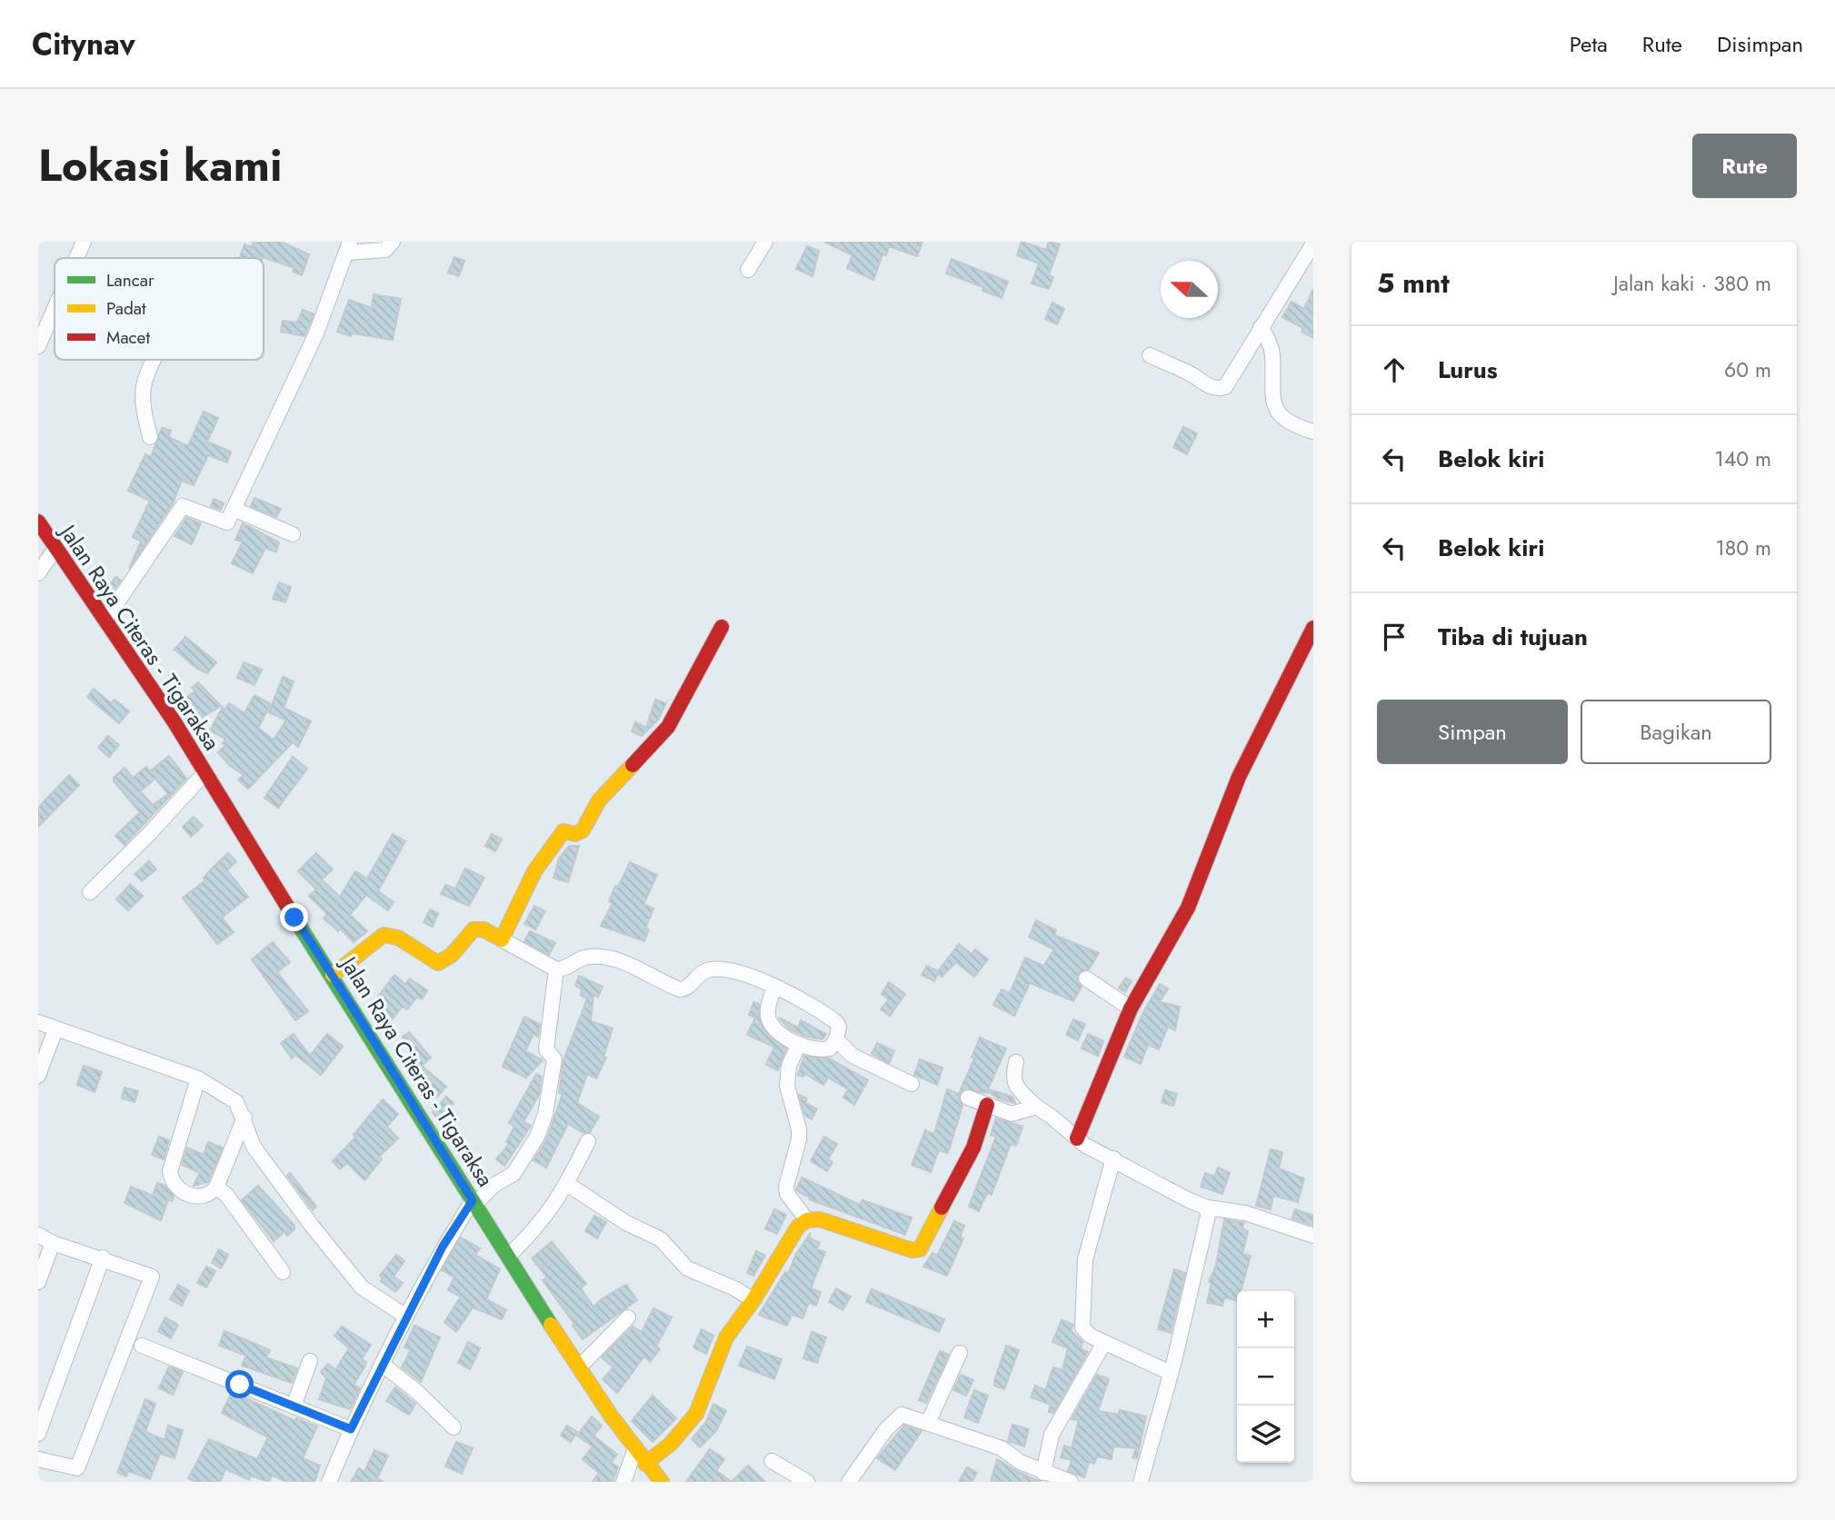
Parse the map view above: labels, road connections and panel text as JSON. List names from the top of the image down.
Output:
{
  "streets": {
    "street": ["Jalan Raya Citeras - Tigaraksa"]
  },
  "legend": ["Lancar", "Padat", "Macet"],
  "north": "left",
  "page": {
    "header": "Citynav",
    "nav": ["Peta", "Rute", "Disimpan"],
    "title": "Lokasi kami",
    "buttons": [
      "Rute",
      ["Simpan", "Bagikan"]
    ],
    "heading": ["5 mnt", "Jalan kaki · 380 m"],
    "list": [
      ["Lurus", "60 m"],
      ["Belok kiri", "140 m"],
      ["Belok kiri", "180 m"],
      "Tiba di tujuan"
    ],
    "map_buttons": ["+", "−"]
  }
}
